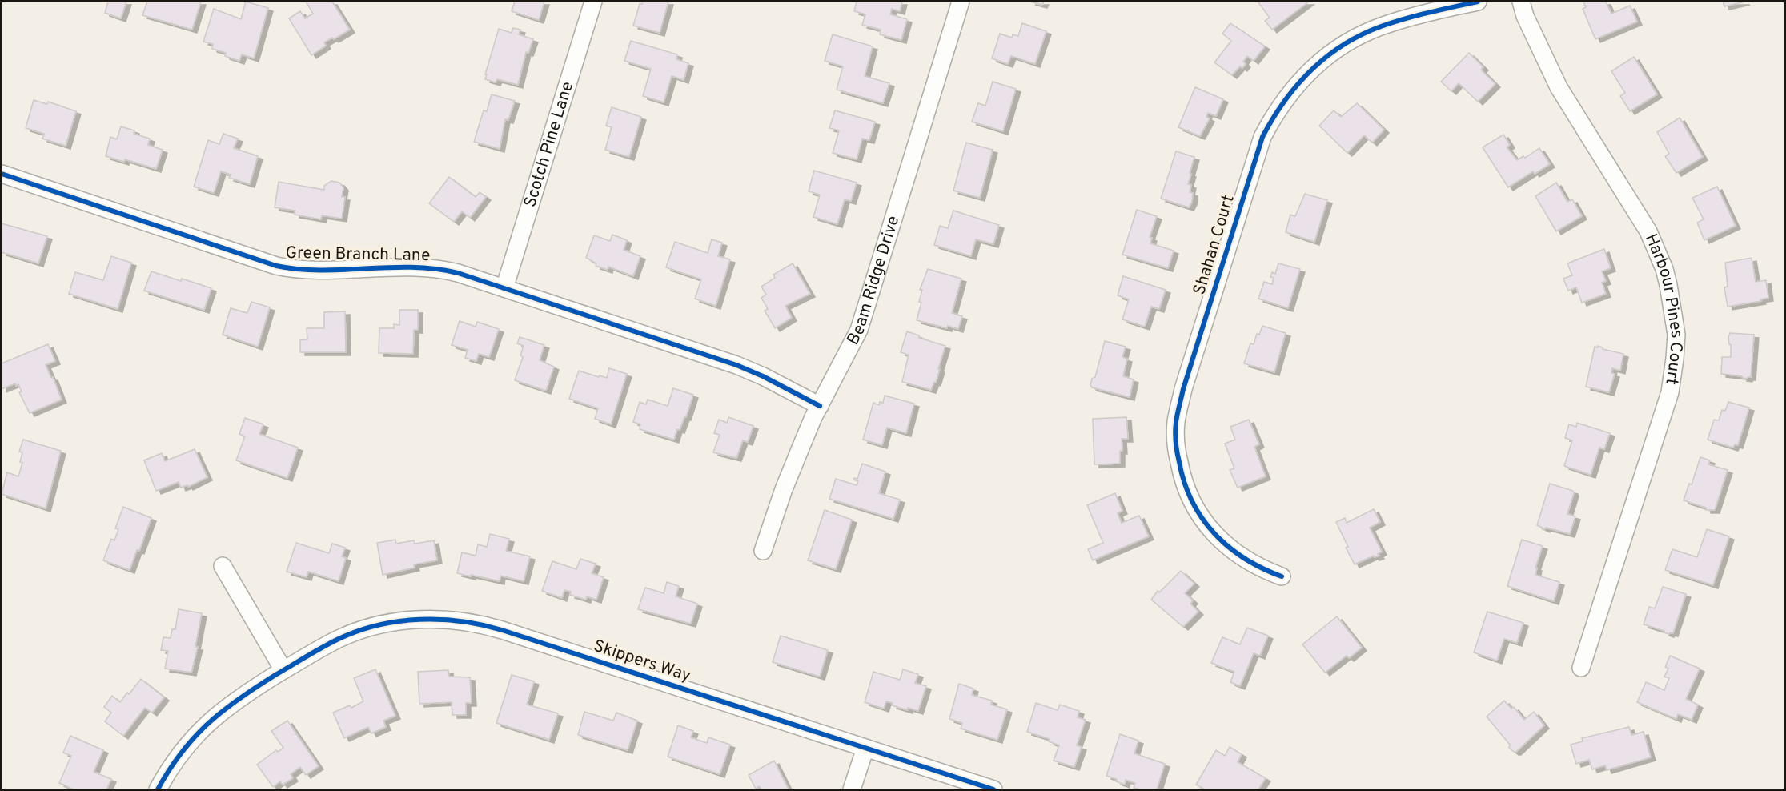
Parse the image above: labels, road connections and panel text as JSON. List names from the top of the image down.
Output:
{
  "streets": {
    "street": [
      "Scotch Pine Lane",
      "Shahan Court",
      "Green Branch Lane",
      "Beam Ridge Drive",
      "Harbour Pines Court",
      "Skippers Way"
    ]
  },
  "crossings": [
    ["Scotch Pine Lane", "Green Branch Lane"],
    ["Green Branch Lane", "Beam Ridge Drive"]
  ]
}
